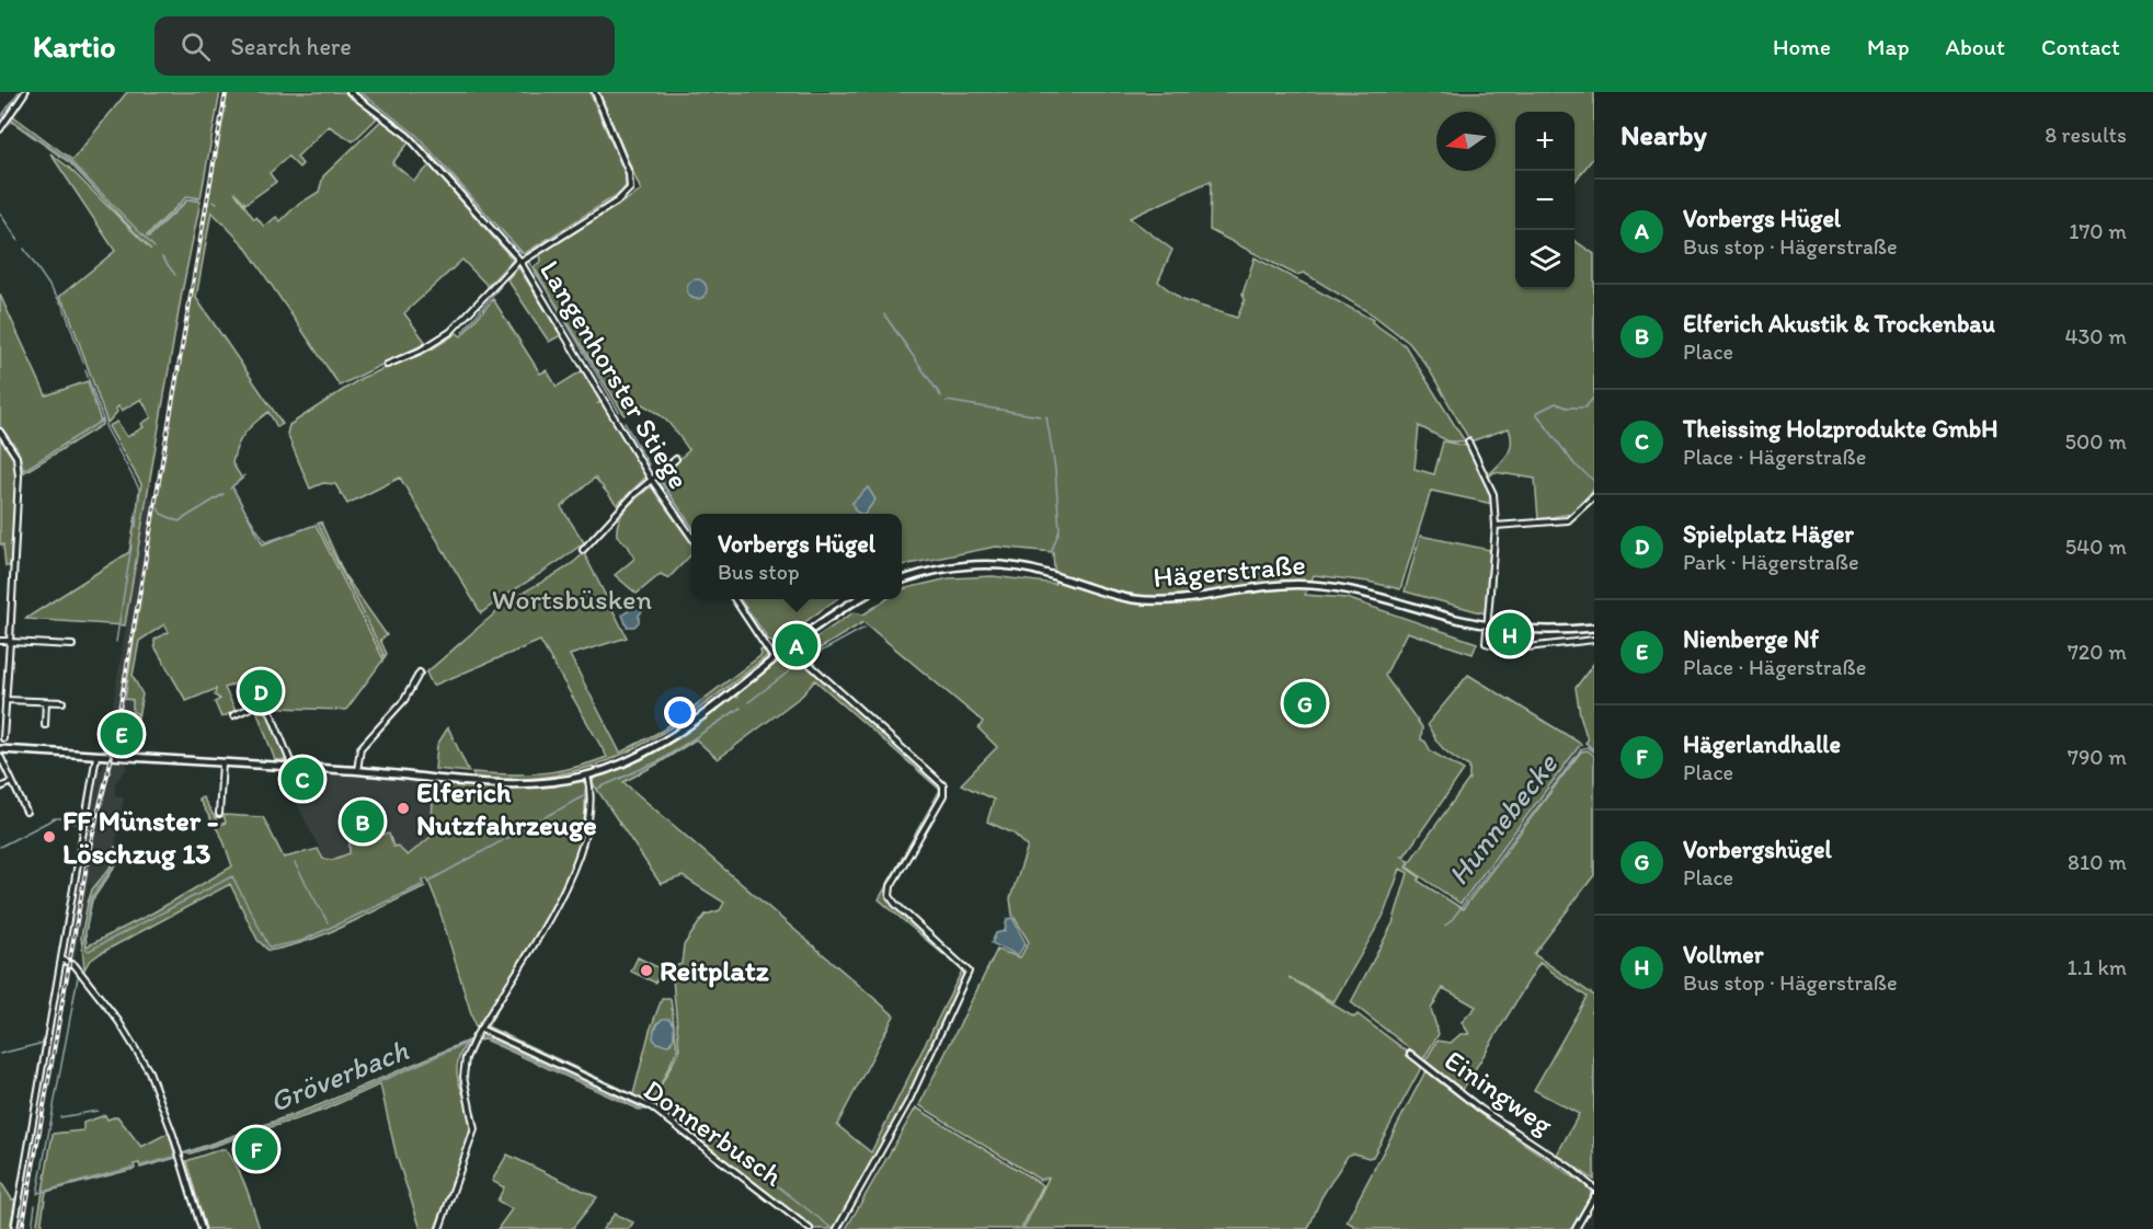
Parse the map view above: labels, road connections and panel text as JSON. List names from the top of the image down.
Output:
{
  "streets": {
    "main road": ["Hägerstraße"],
    "street": ["Langenhorster Stiege", "Einingweg", "Donnerbusch"]
  },
  "water": ["Hunnebecke", "Gröverbach"],
  "parks": ["Wortsbüsken"],
  "places": ["Elferich Nutzfahrzeuge", "FF Münster - Löschzug 13", "Reitplatz"],
  "north": "left",
  "page": {
    "header": "Kartio",
    "search": "Search here",
    "nav": [
      "Home",
      "Map",
      "About",
      "Contact"
    ],
    "heading": ["Nearby", "8 results"],
    "map_buttons": ["+", "−"],
    "list": [
      {
        "mark": "A",
        "name": "Vorbergs Hügel",
        "note": "Bus stop · Hägerstraße",
        "value": "170 m"
      },
      {
        "mark": "B",
        "name": "Elferich Akustik & Trockenbau",
        "note": "Place",
        "value": "430 m"
      },
      {
        "mark": "C",
        "name": "Theissing Holzprodukte GmbH",
        "note": "Place · Hägerstraße",
        "value": "500 m"
      },
      {
        "mark": "D",
        "name": "Spielplatz Häger",
        "note": "Park · Hägerstraße",
        "value": "540 m"
      },
      {
        "mark": "E",
        "name": "Nienberge Nf",
        "note": "Place · Hägerstraße",
        "value": "720 m"
      },
      {
        "mark": "F",
        "name": "Hägerlandhalle",
        "note": "Place",
        "value": "790 m"
      },
      {
        "mark": "G",
        "name": "Vorbergshügel",
        "note": "Place",
        "value": "810 m"
      },
      {
        "mark": "H",
        "name": "Vollmer",
        "note": "Bus stop · Hägerstraße",
        "value": "1.1 km"
      }
    ],
    "popup": ["Vorbergs Hügel", "Bus stop"],
    "pins": [
      "H",
      "A",
      "D",
      "G",
      "E",
      "C",
      "B",
      "F"
    ]
  }
}
